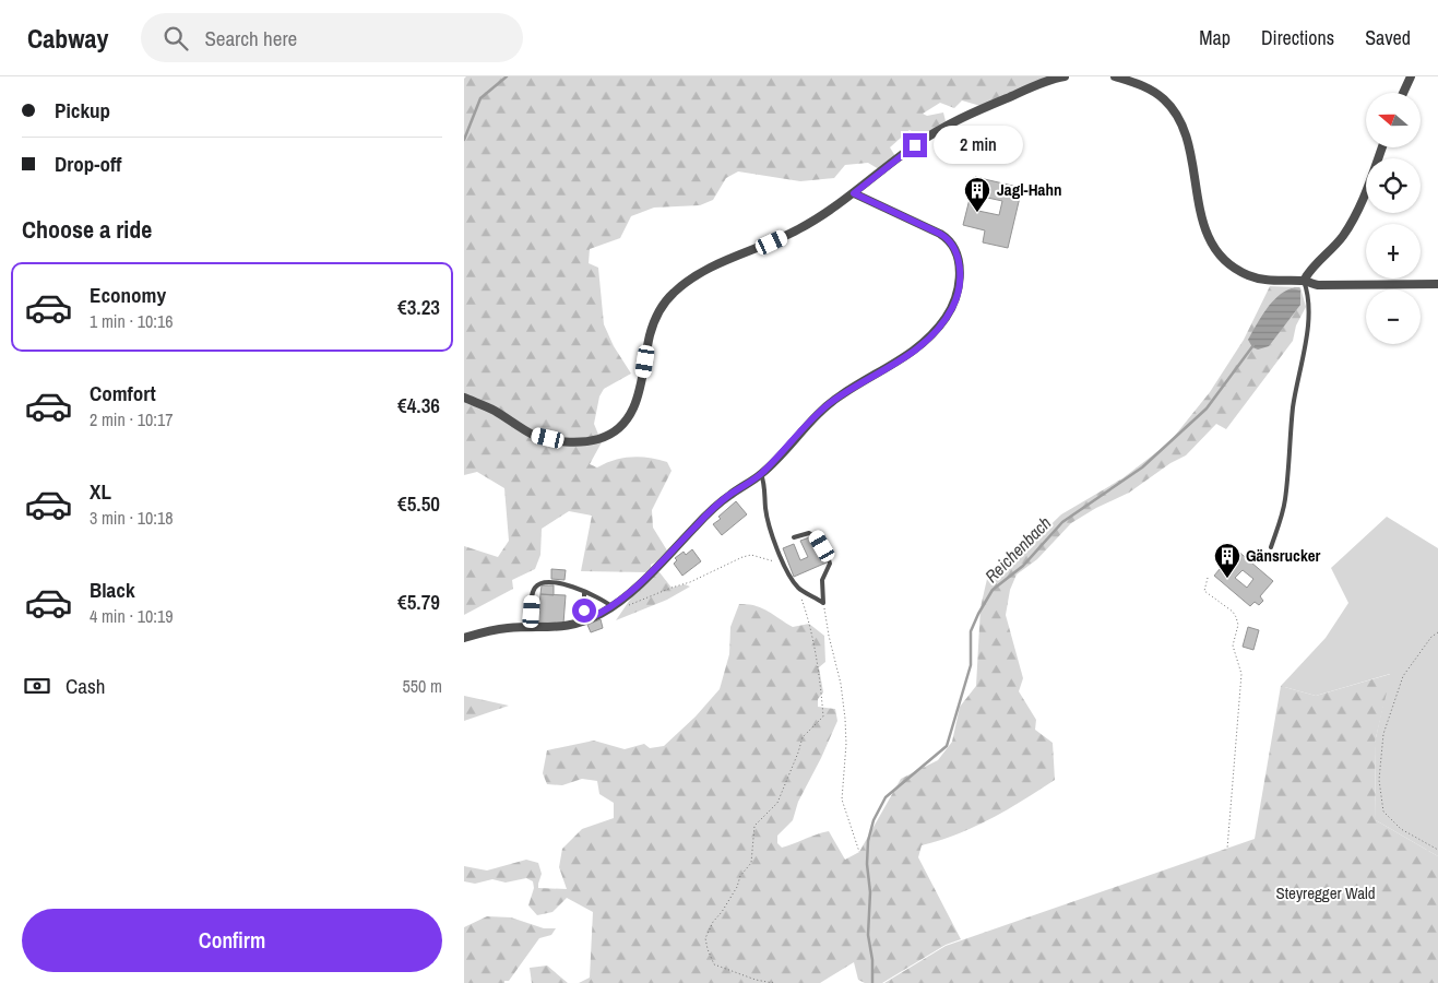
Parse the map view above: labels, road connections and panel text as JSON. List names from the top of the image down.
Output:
{
  "water": ["Reichenbach"],
  "parks": ["Steyregger Wald"],
  "places": {
    "building": ["Jagl-Hahn", "Gänsrucker"]
  },
  "north": "left",
  "page": {
    "header": "Cabway",
    "search": "Search here",
    "nav": ["Map", "Directions", "Saved"],
    "banner": ["Pickup", "Drop-off"],
    "map_buttons": ["+", "−"],
    "bubble": "2 min",
    "heading": "Choose a ride",
    "list": [
      {
        "name": "Economy",
        "note": "1 min · 10:16",
        "value": "€3.23"
      },
      {
        "name": "Comfort",
        "note": "2 min · 10:17",
        "value": "€4.36"
      },
      {
        "name": "XL",
        "note": "3 min · 10:18",
        "value": "€5.50"
      },
      {
        "name": "Black",
        "note": "4 min · 10:19",
        "value": "€5.79"
      }
    ],
    "pay": ["Cash", "550 m"],
    "buttons": "Confirm"
  }
}
